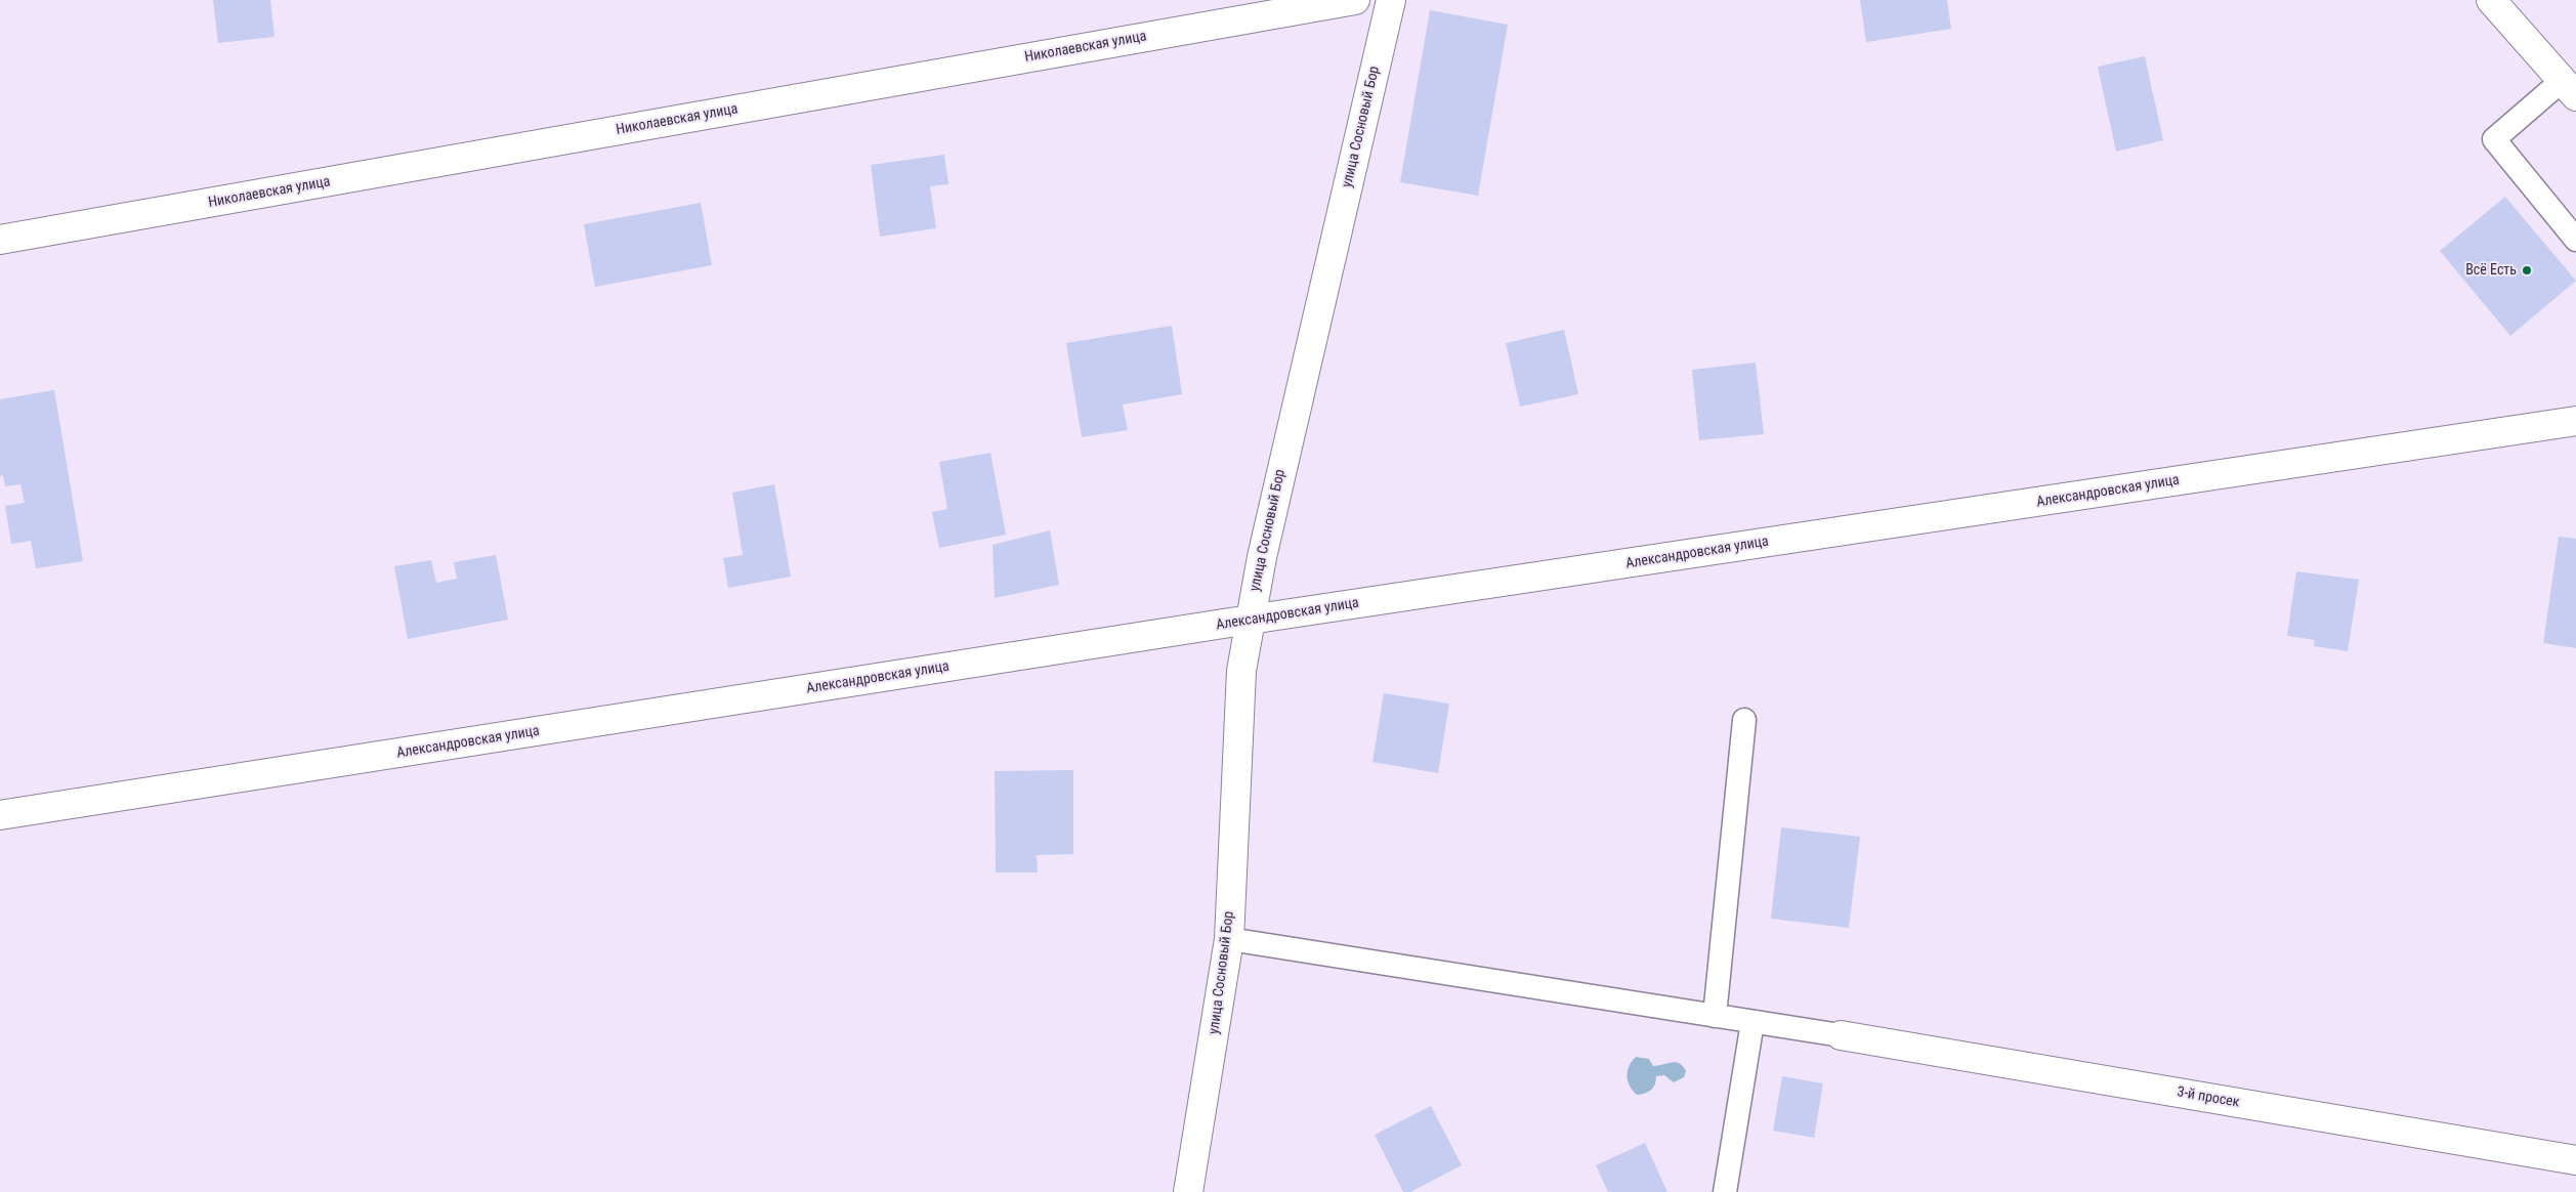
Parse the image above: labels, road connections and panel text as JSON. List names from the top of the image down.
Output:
{
  "streets": {
    "street": [
      "Николаевская улица",
      "улица Сосновый Бор",
      "Александровская улица",
      "3-й просек"
    ]
  },
  "crossings": [
    ["улица Сосновый Бор", "Александровская улица"]
  ],
  "places": ["Всё Есть"]
}
